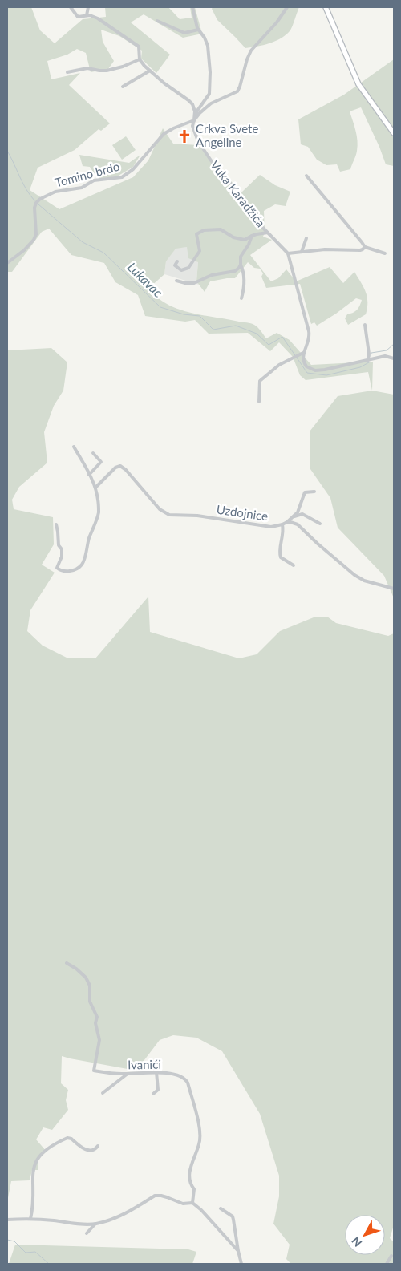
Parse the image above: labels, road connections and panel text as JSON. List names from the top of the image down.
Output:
{
  "streets": {
    "street": [
      "Tomino brdo",
      "Vuka Karadžića",
      "Uzdojnice",
      "Ivanići"
    ]
  },
  "crossings": [
    ["Tomino brdo", "Vuka Karadžića"]
  ],
  "water": ["Lukavac"],
  "places": {
    "church": ["Crkva Svete Angeline"]
  },
  "north": "bottom left"
}
